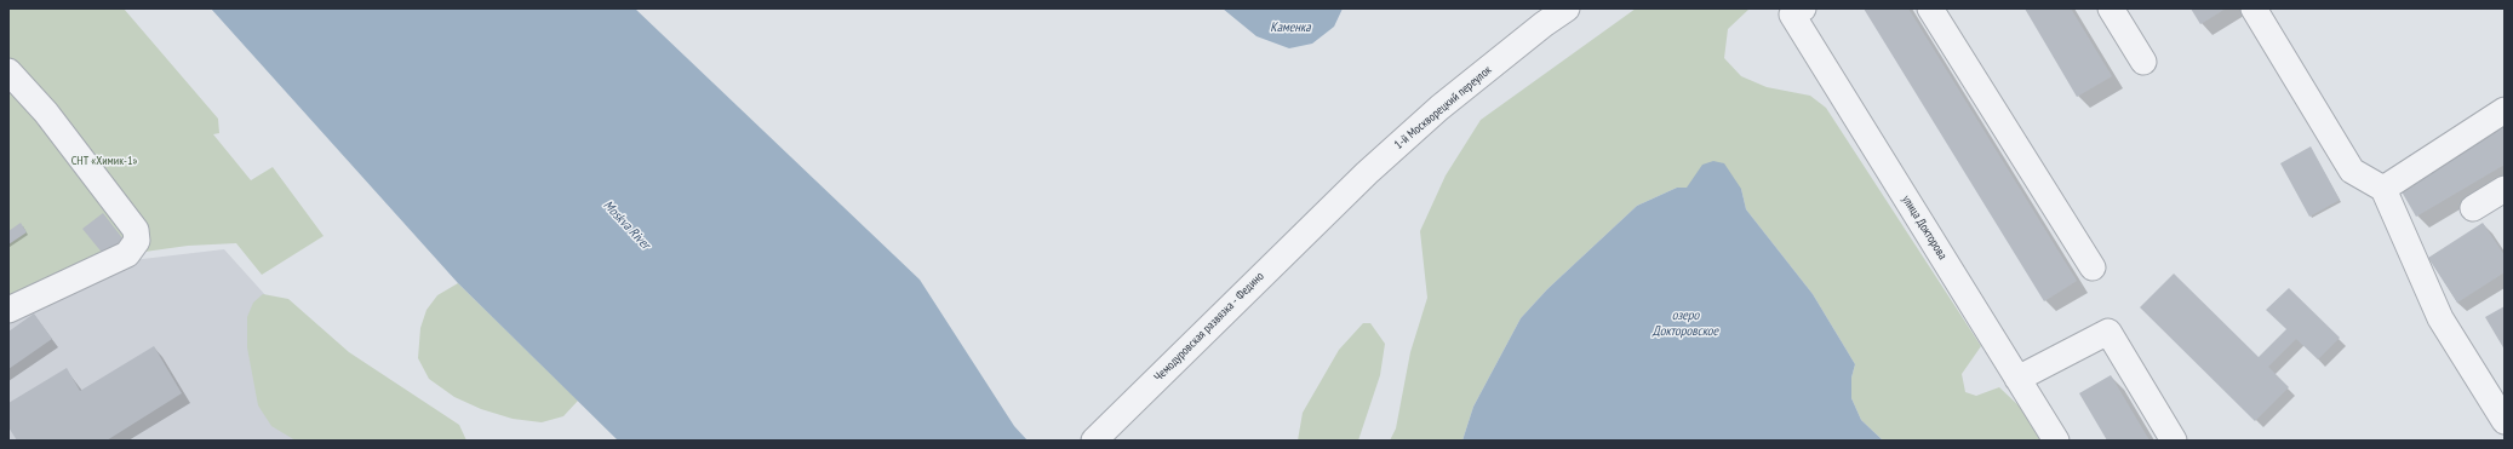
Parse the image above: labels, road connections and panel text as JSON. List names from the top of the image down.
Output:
{
  "streets": {
    "street": ["1-й Москворецкий переулок", "улица Докторова", "Чемодуровская развязка - Федино"]
  },
  "crossings": [
    ["1-й Москворецкий переулок", "Чемодуровская развязка - Федино"]
  ],
  "water": ["Каменка", "Moskva River", "озеро Докторовское"],
  "parks": ["СНТ «Химик-1»"]
}
